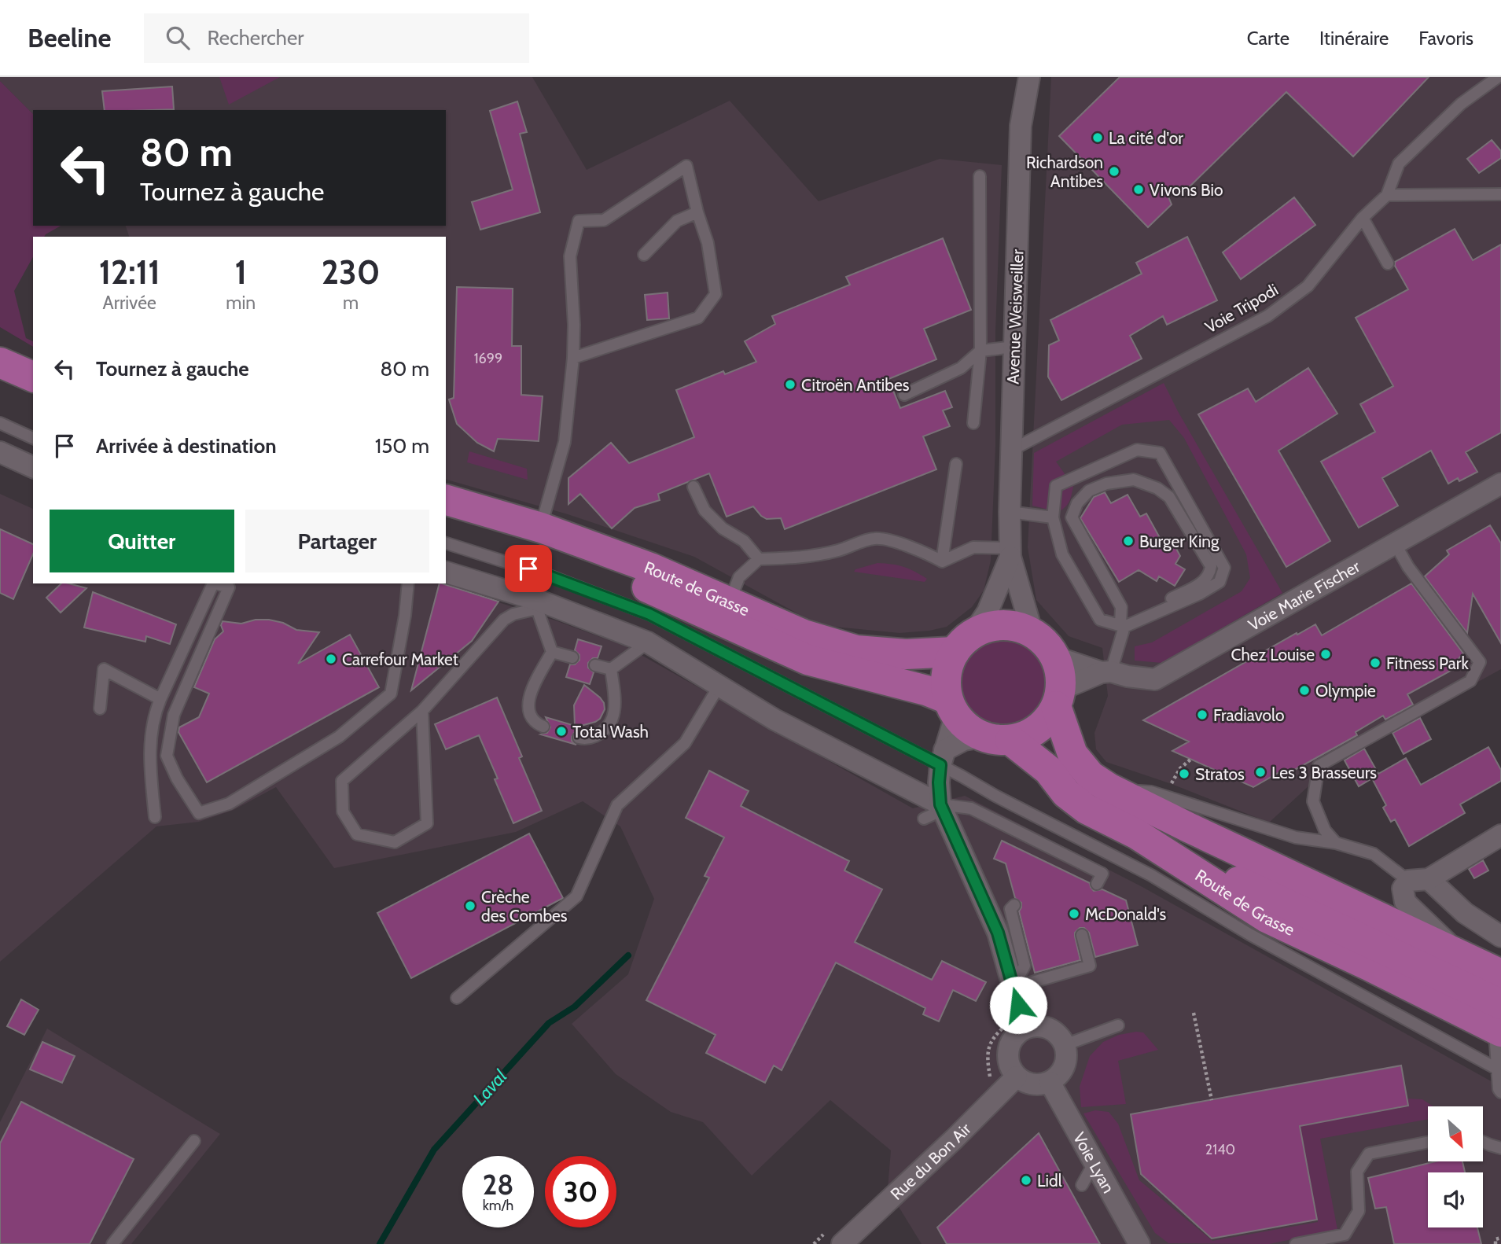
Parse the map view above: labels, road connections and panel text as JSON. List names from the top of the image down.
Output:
{
  "streets": {
    "main road": ["Route de Grasse"],
    "street": [
      "Avenue Weisweiller",
      "Voie Marie Fischer",
      "Rue du Bon Air",
      "Voie Lyan"
    ],
    "lane": ["Voie Tripodi"]
  },
  "crossings": [
    ["Voie Tripodi", "Avenue Weisweiller"],
    ["Avenue Weisweiller", "Route de Grasse"],
    ["Avenue Weisweiller", "Voie Marie Fischer"],
    ["Route de Grasse", "Voie Marie Fischer"],
    ["Rue du Bon Air", "Voie Lyan"]
  ],
  "water": ["Laval"],
  "places": [
    "La cité d'or",
    "Richardson Antibes",
    "Vivons Bio",
    "Citroën Antibes",
    "Burger King",
    "Chez Louise",
    "Carrefour Market",
    "Fitness Park",
    "Olympie",
    "Fradiavolo",
    "Total Wash",
    "Les 3 Brasseurs",
    "Stratos",
    "Crèche des Combes",
    "McDonald's",
    "Lidl"
  ],
  "house_numbers": ["1699", "2140"],
  "north": "bottom right",
  "page": {
    "header": "Beeline",
    "search": "Rechercher",
    "nav": ["Carte", "Itinéraire", "Favoris"],
    "turn": ["80 m", "Tournez à gauche"],
    "eta": [
      "12:11",
      "Arrivée",
      "1",
      "min",
      "230",
      "m"
    ],
    "list": [
      {
        "name": "Tournez à gauche",
        "value": "80 m"
      },
      {
        "name": "Arrivée à destination",
        "value": "150 m"
      }
    ],
    "buttons": ["Quitter", "Partager"],
    "speed": "28 km/h",
    "limit": "30"
  }
}
